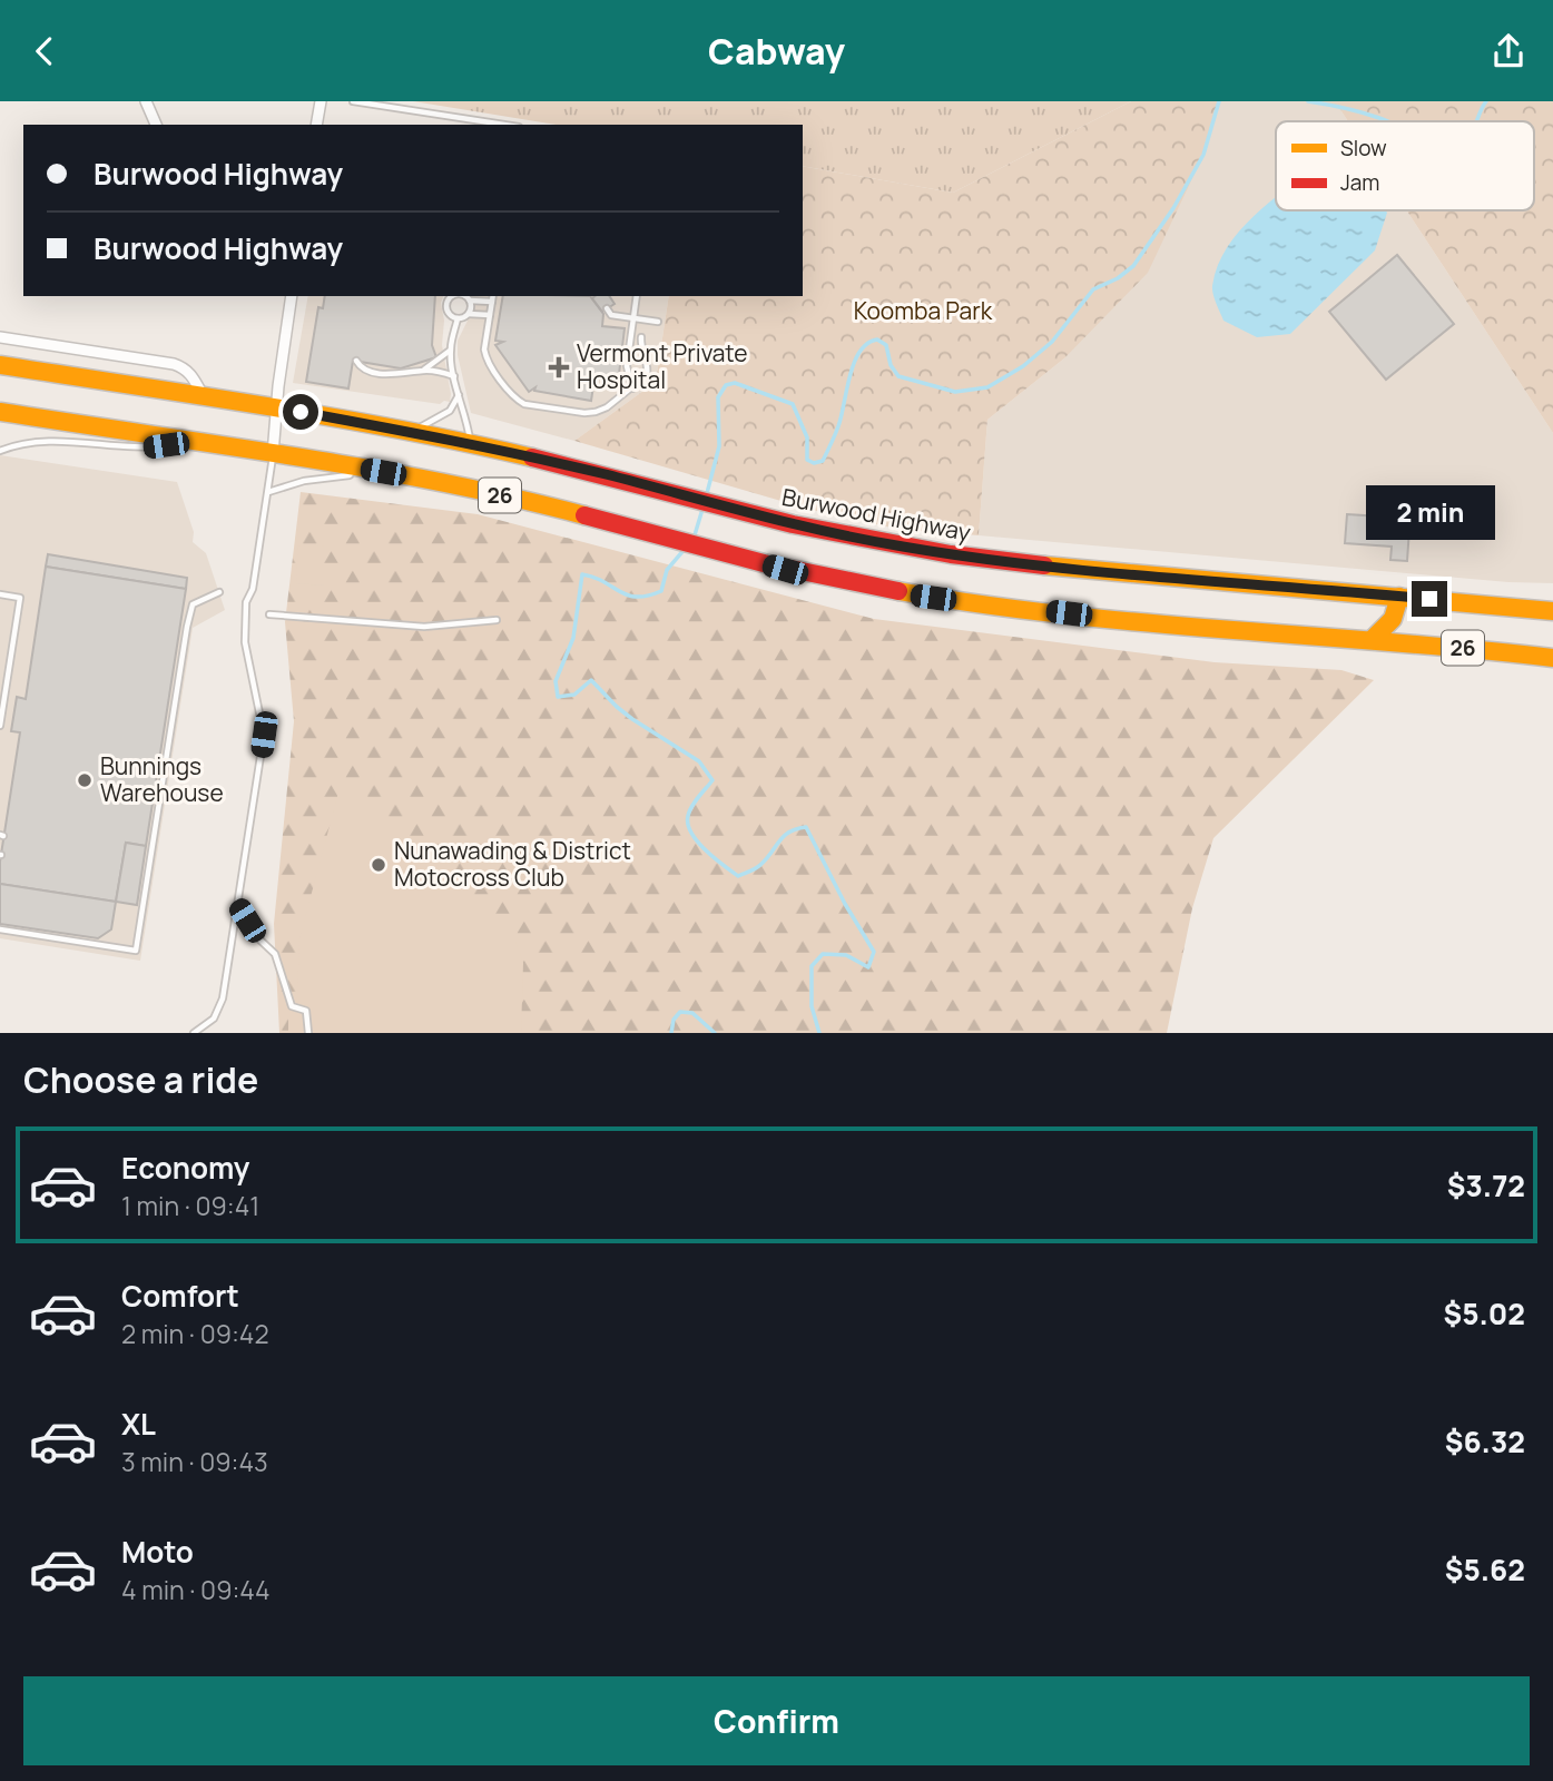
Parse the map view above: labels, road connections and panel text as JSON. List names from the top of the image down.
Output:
{
  "streets": {
    "highway": ["26", "Burwood Highway"]
  },
  "parks": ["Koomba Park"],
  "places": {
    "health": ["Vermont Private Hospital"],
    "other": ["Bunnings Warehouse", "Nunawading & District Motocross Club"]
  },
  "legend": ["Slow", "Jam"],
  "page": {
    "header": "Cabway",
    "banner": ["Burwood Highway", "Burwood Highway"],
    "bubble": "2 min",
    "heading": "Choose a ride",
    "list": [
      {
        "name": "Economy",
        "note": "1 min · 09:41",
        "value": "$3.72"
      },
      {
        "name": "Comfort",
        "note": "2 min · 09:42",
        "value": "$5.02"
      },
      {
        "name": "XL",
        "note": "3 min · 09:43",
        "value": "$6.32"
      },
      {
        "name": "Moto",
        "note": "4 min · 09:44",
        "value": "$5.62"
      }
    ],
    "buttons": "Confirm"
  }
}
